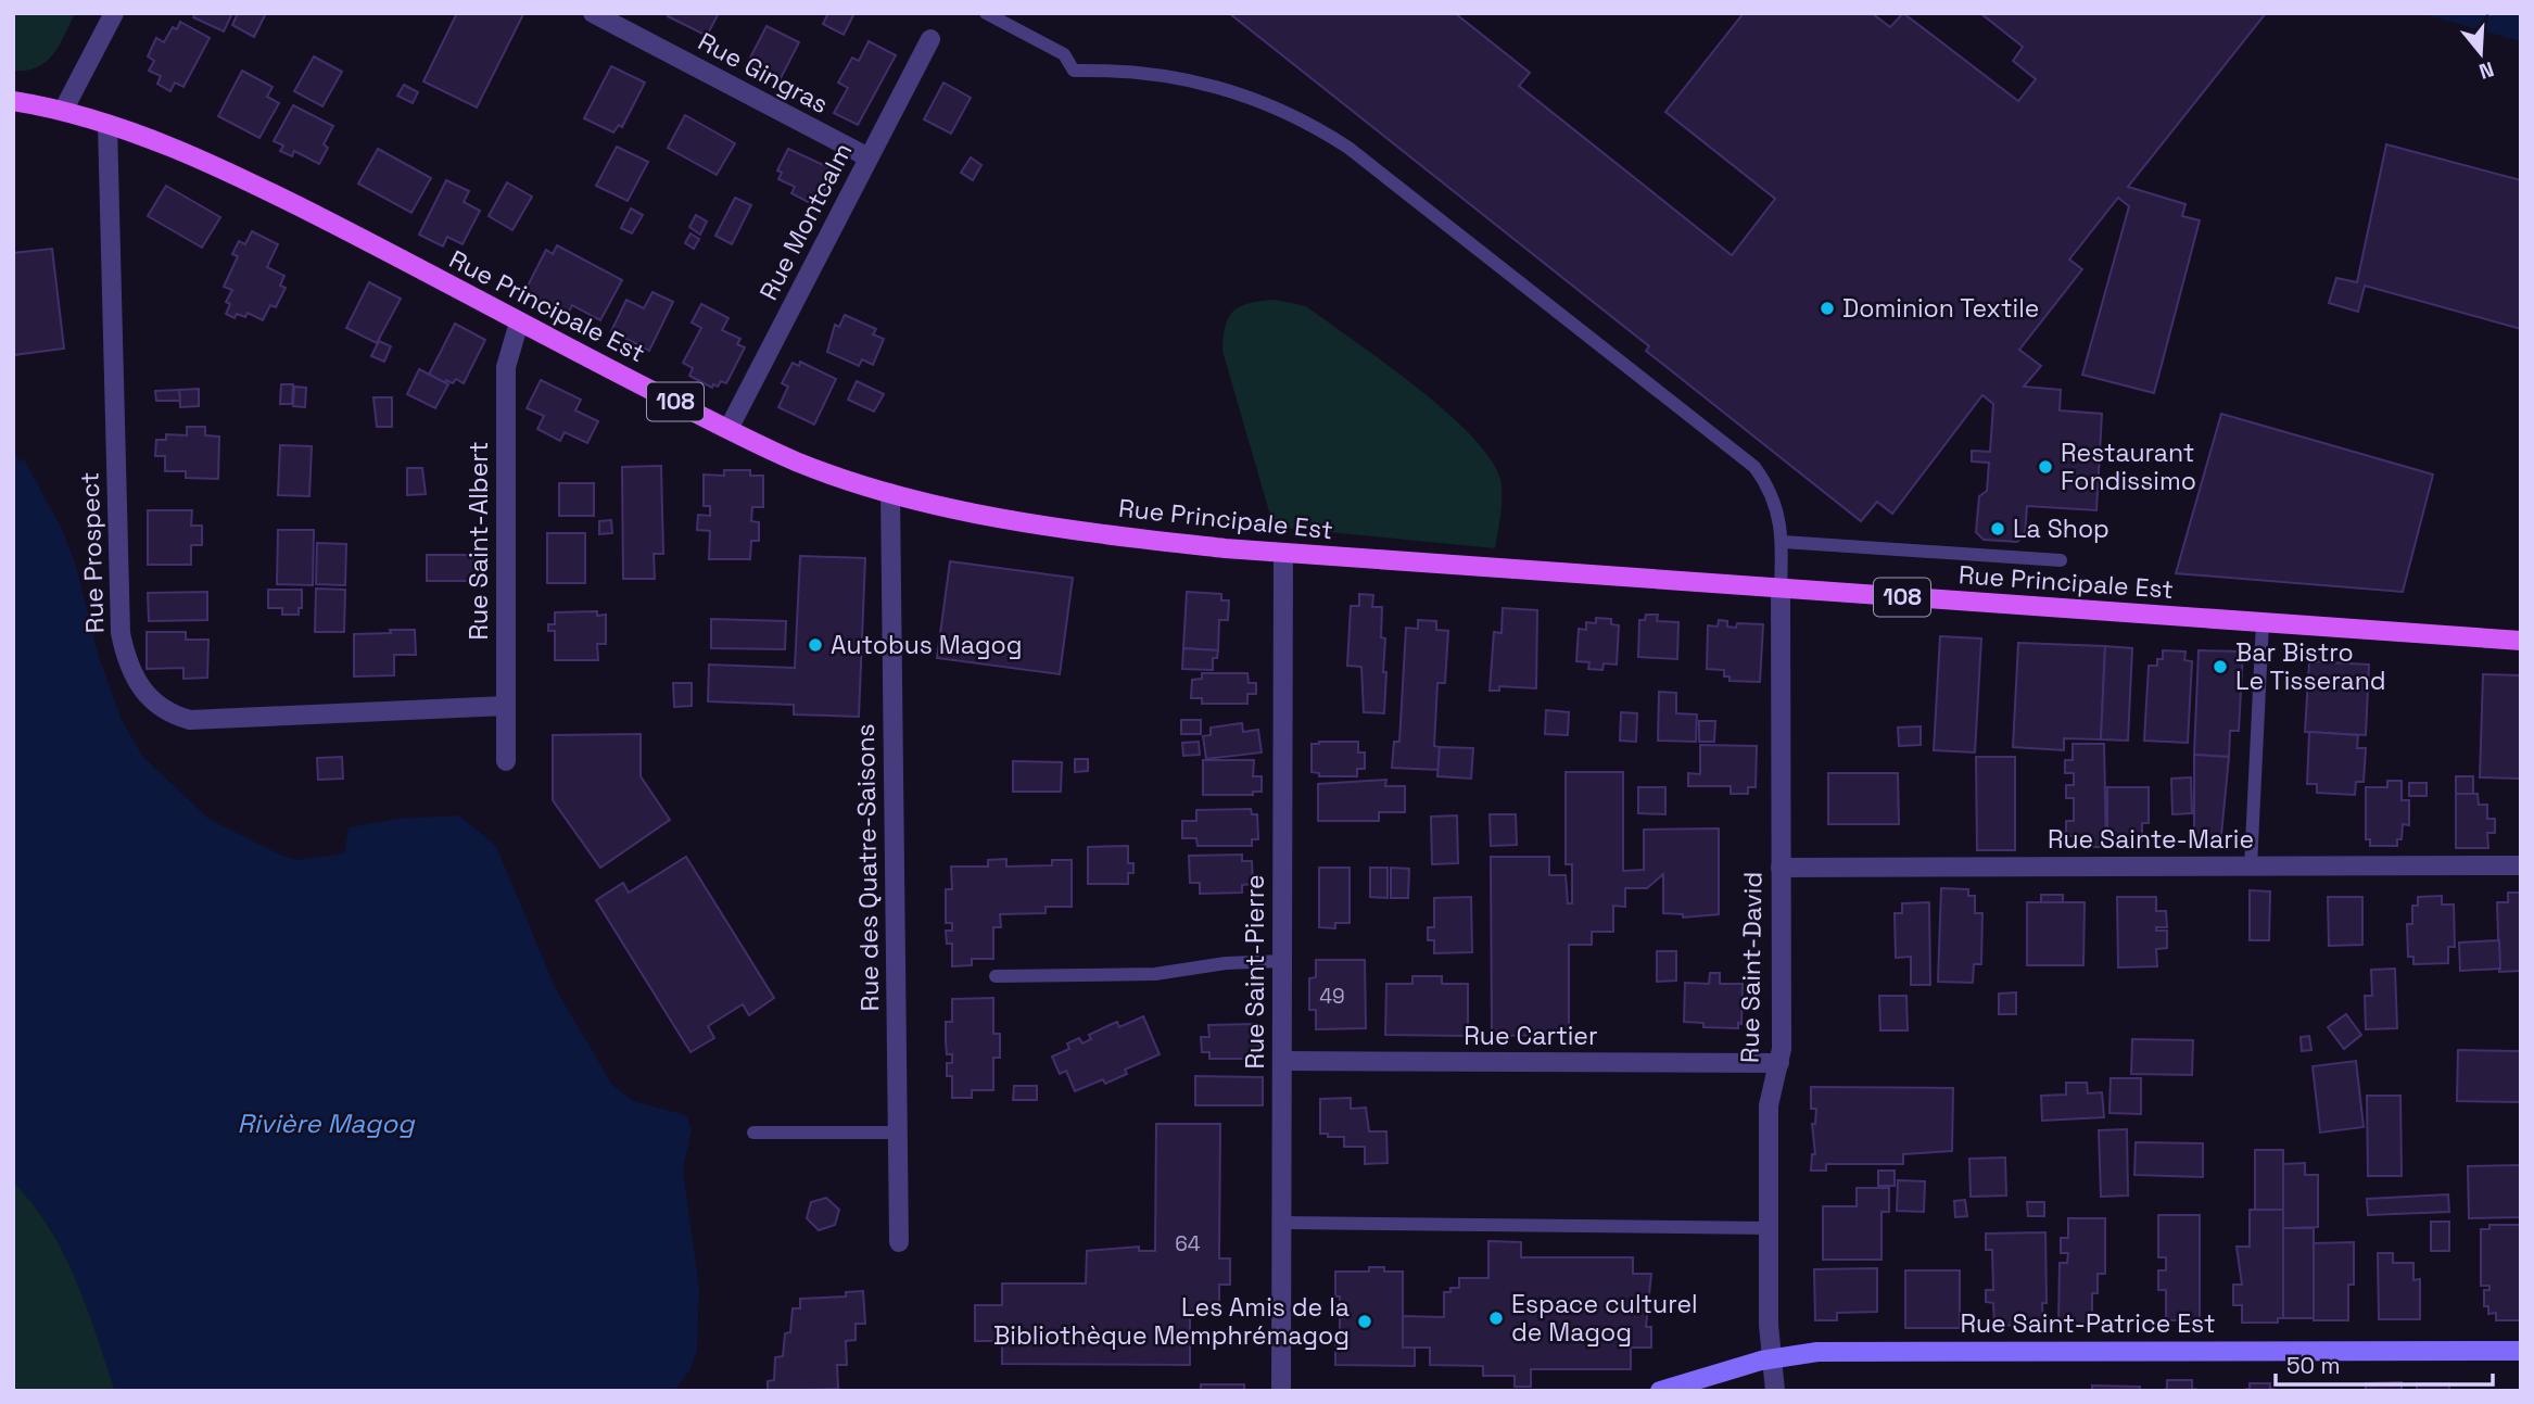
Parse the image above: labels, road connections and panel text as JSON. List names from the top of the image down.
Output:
{
  "streets": {
    "main road": ["Rue Principale Est", "108"],
    "street": [
      "Rue Gingras",
      "Rue Montcalm",
      "Rue Saint-Albert",
      "Rue Prospect",
      "Rue Sainte-Marie",
      "Rue des Quatre-Saisons",
      "Rue Saint-David",
      "Rue Saint-Pierre",
      "Rue Cartier",
      "Rue Saint-Patrice Est"
    ]
  },
  "crossings": [
    ["Rue Gingras", "Rue Montcalm"],
    ["Rue Montcalm", "Rue Principale Est"],
    ["Rue Principale Est", "Rue Saint-Albert"],
    ["Rue Principale Est", "Rue Prospect"],
    ["Rue Principale Est", "Rue des Quatre-Saisons"],
    ["Rue Principale Est", "Rue Saint-David"],
    ["Rue Principale Est", "Rue Saint-Pierre"],
    ["Rue Saint-Albert", "Rue Prospect"],
    ["Rue Sainte-Marie", "Rue Saint-David"],
    ["Rue Saint-David", "Rue Cartier"],
    ["Rue Saint-David", "Rue Saint-Patrice Est"],
    ["Rue Saint-Pierre", "Rue Cartier"]
  ],
  "water": ["Rivière Magog"],
  "places": [
    "Dominion Textile",
    "Restaurant Fondissimo",
    "La Shop",
    "Autobus Magog",
    "Bar Bistro Le Tisserand",
    "Espace culturel de Magog",
    "Les Amis de la Bibliothèque Memphrémagog"
  ],
  "house_numbers": ["49", "64"],
  "scale_bar": "50 m",
  "north": "bottom"
}
